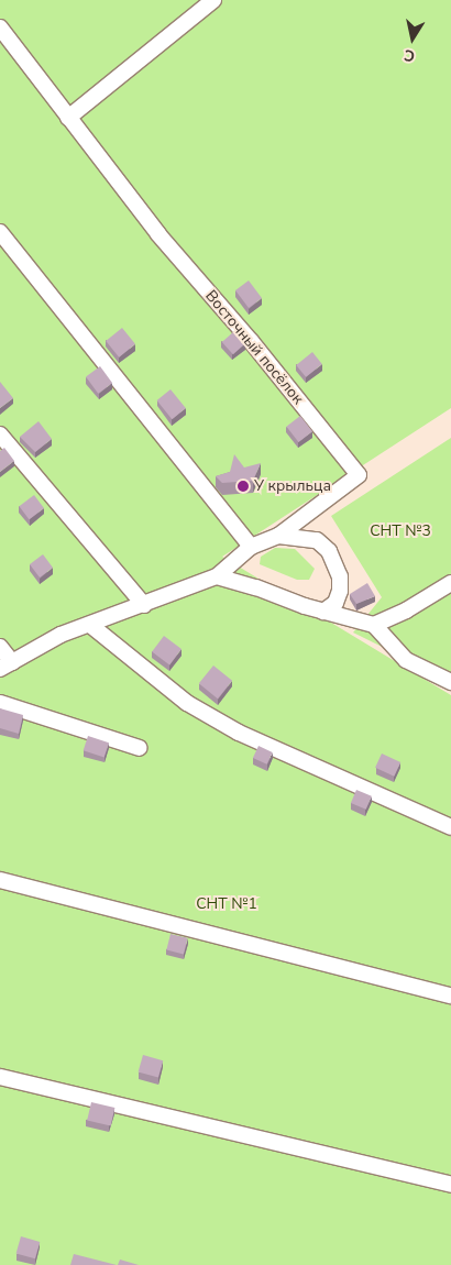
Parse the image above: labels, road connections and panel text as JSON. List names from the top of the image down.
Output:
{
  "streets": {
    "street": ["Восточный посёлок"]
  },
  "parks": ["СНТ №3", "СНТ №1"],
  "places": ["У крыльца"],
  "north": "bottom"
}
